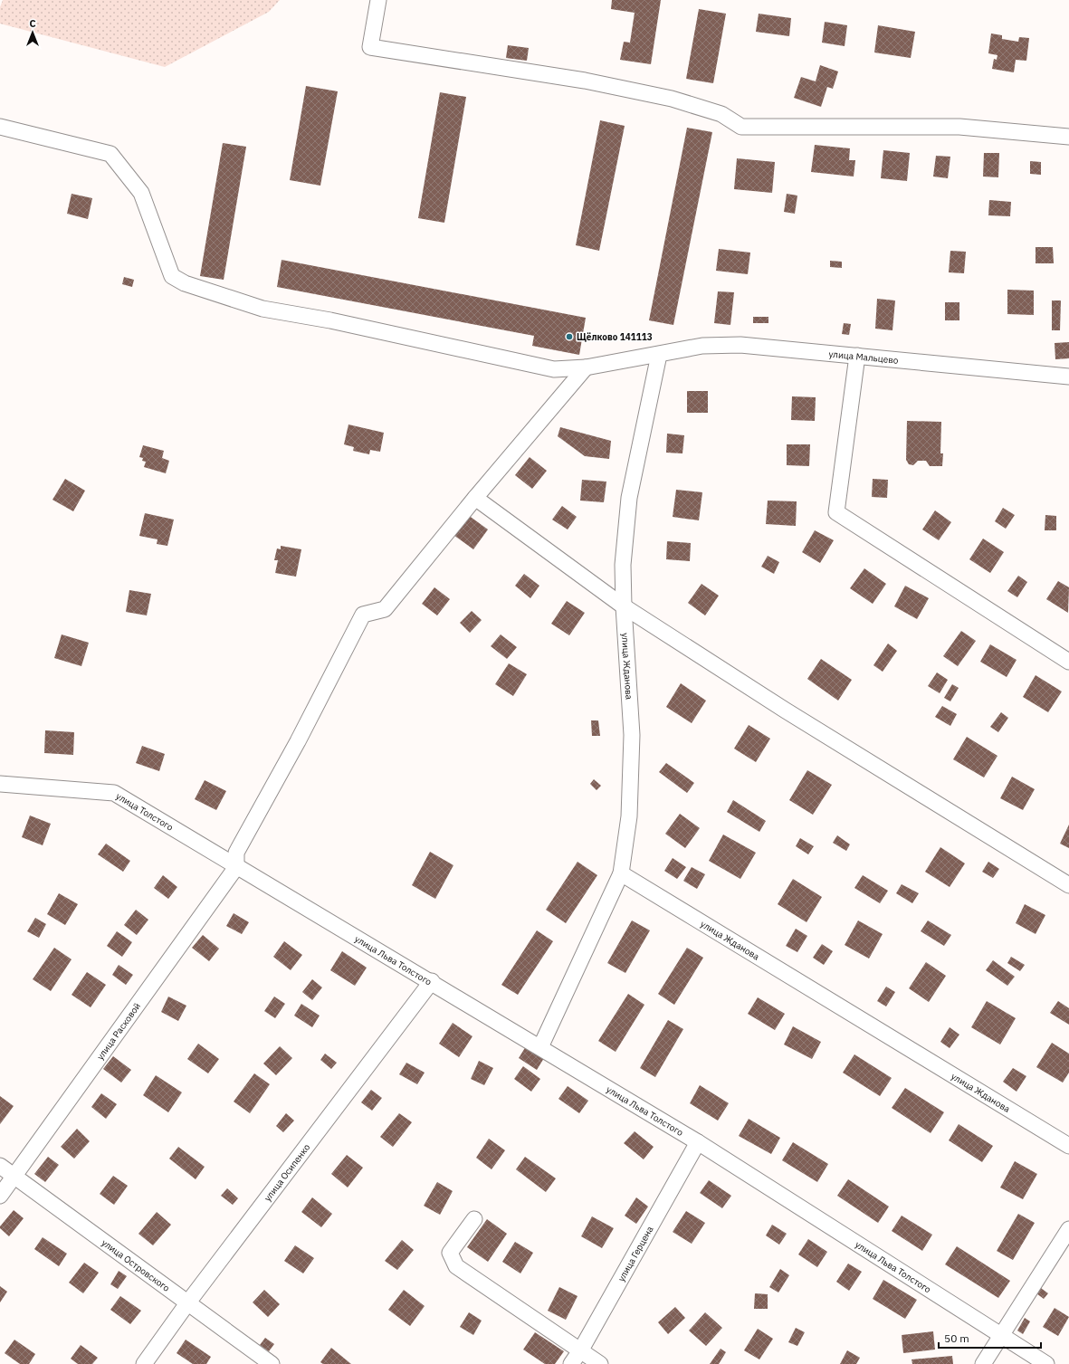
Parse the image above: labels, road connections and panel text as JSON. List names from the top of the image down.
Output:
{
  "streets": {
    "street": [
      "улица Мальцево",
      "улица Жданова",
      "улица Толстого",
      "улица Льва Толстого",
      "улица Расковой",
      "улица Осипенко",
      "улица Герцена",
      "улица Островского"
    ]
  },
  "crossings": [
    ["улица Мальцево", "улица Жданова"],
    ["улица Толстого", "улица Льва Толстого"],
    ["улица Толстого", "улица Расковой"],
    ["улица Льва Толстого", "улица Расковой"],
    ["улица Льва Толстого", "улица Осипенко"],
    ["улица Льва Толстого", "улица Герцена"],
    ["улица Расковой", "улица Островского"],
    ["улица Осипенко", "улица Островского"]
  ],
  "places": ["Щёлково 141113"],
  "scale_bar": "50 m",
  "north": "top"
}
